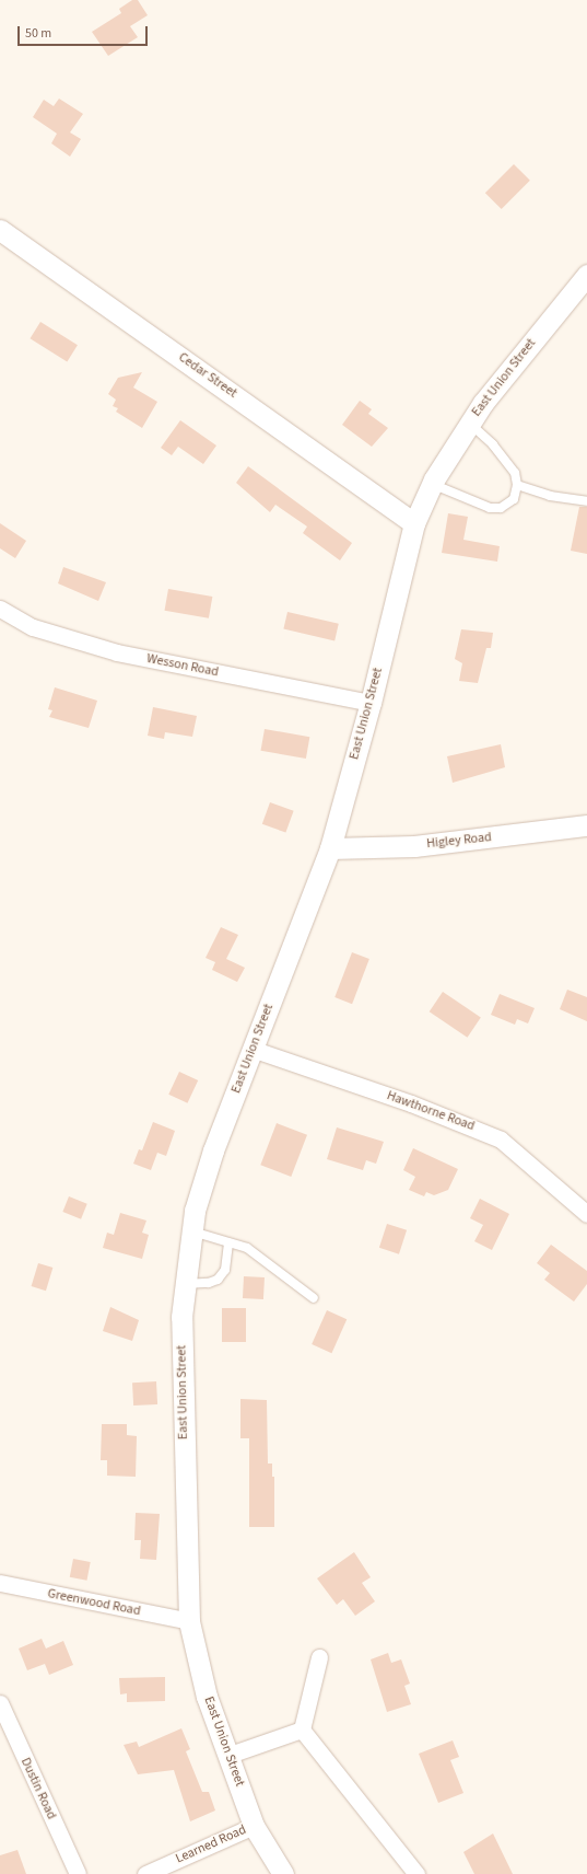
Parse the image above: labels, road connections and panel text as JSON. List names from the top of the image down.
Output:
{
  "streets": {
    "street": [
      "Cedar Street",
      "East Union Street",
      "Wesson Road",
      "Higley Road",
      "Hawthorne Road",
      "Greenwood Road",
      "Dustin Road",
      "Learned Road"
    ]
  },
  "crossings": [
    ["Cedar Street", "East Union Street"],
    ["East Union Street", "Wesson Road"],
    ["East Union Street", "Higley Road"],
    ["East Union Street", "Hawthorne Road"],
    ["East Union Street", "Greenwood Road"],
    ["East Union Street", "Learned Road"]
  ],
  "scale_bar": "50 m"
}
